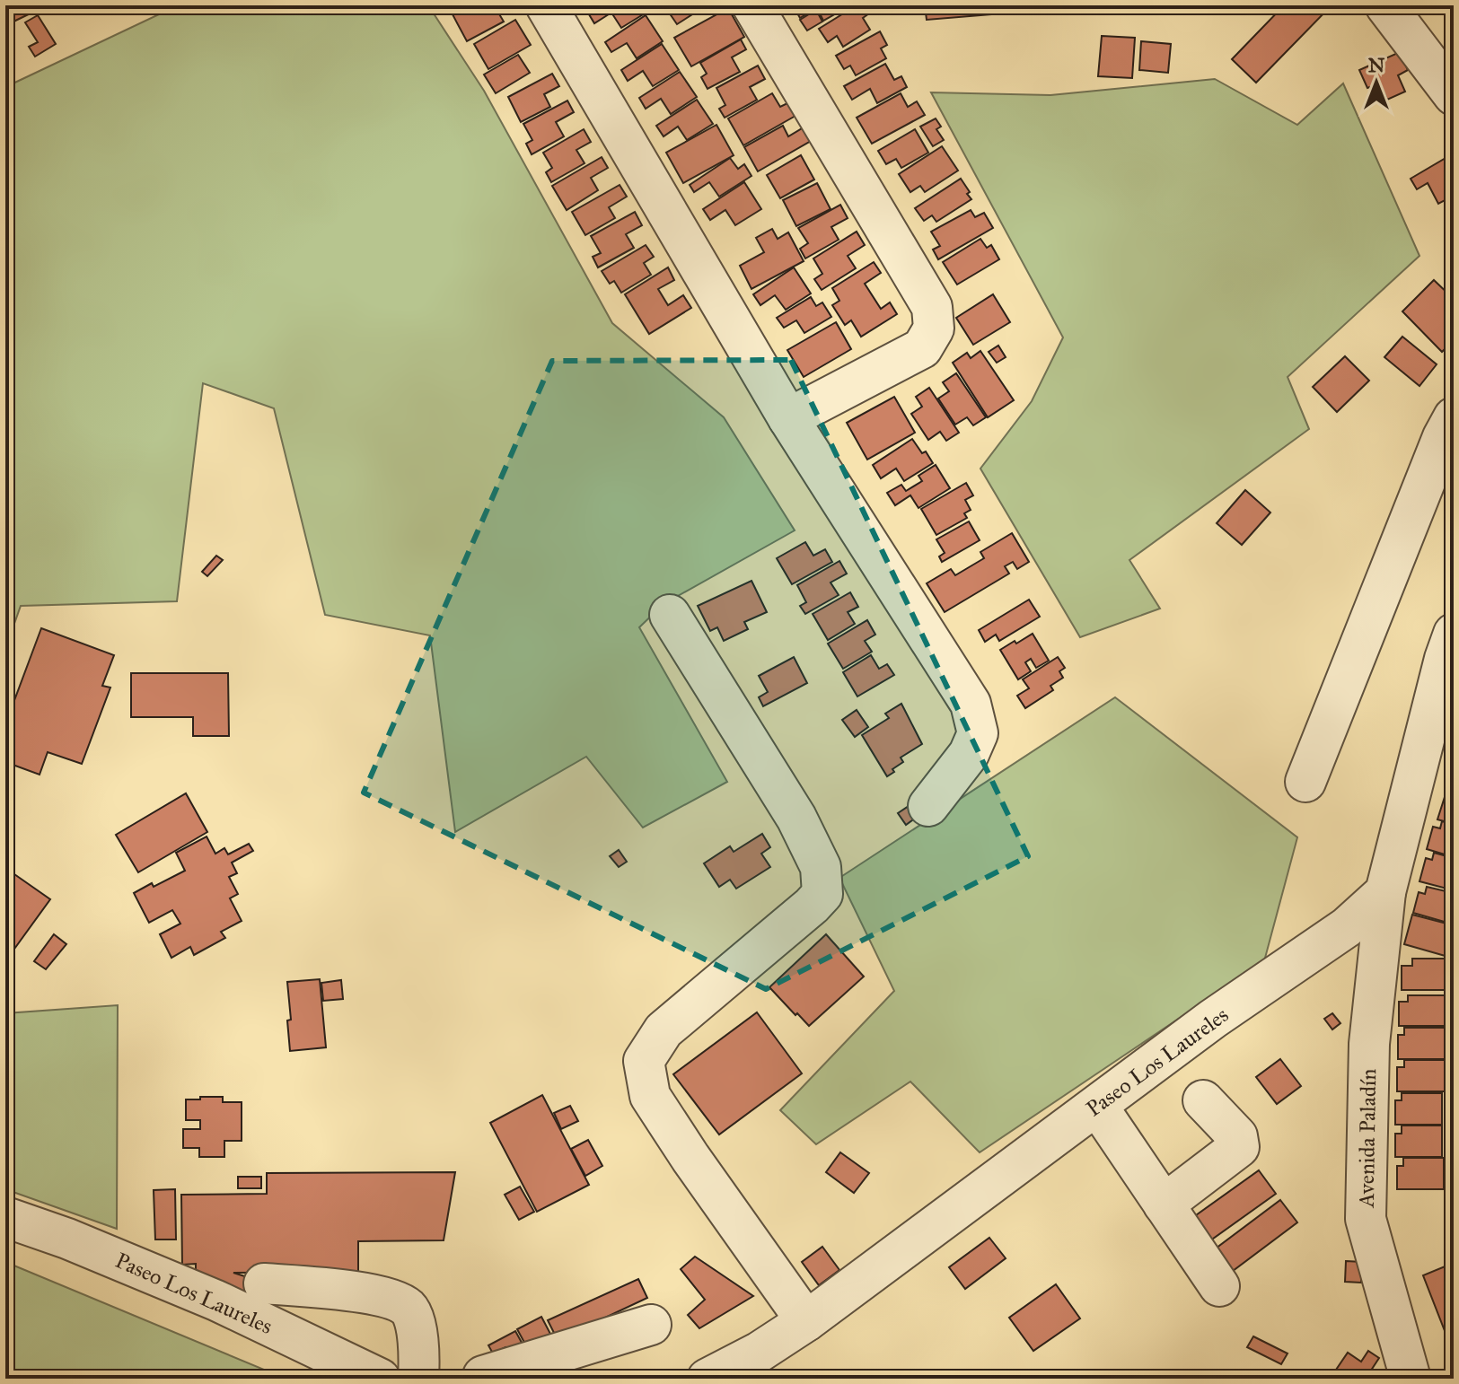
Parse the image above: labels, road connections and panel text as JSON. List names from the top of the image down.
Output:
{
  "streets": {
    "street": ["Paseo Los Laureles", "Avenida Paladín"]
  },
  "crossings": [
    ["Paseo Los Laureles", "Avenida Paladín"]
  ],
  "north": "top"
}
